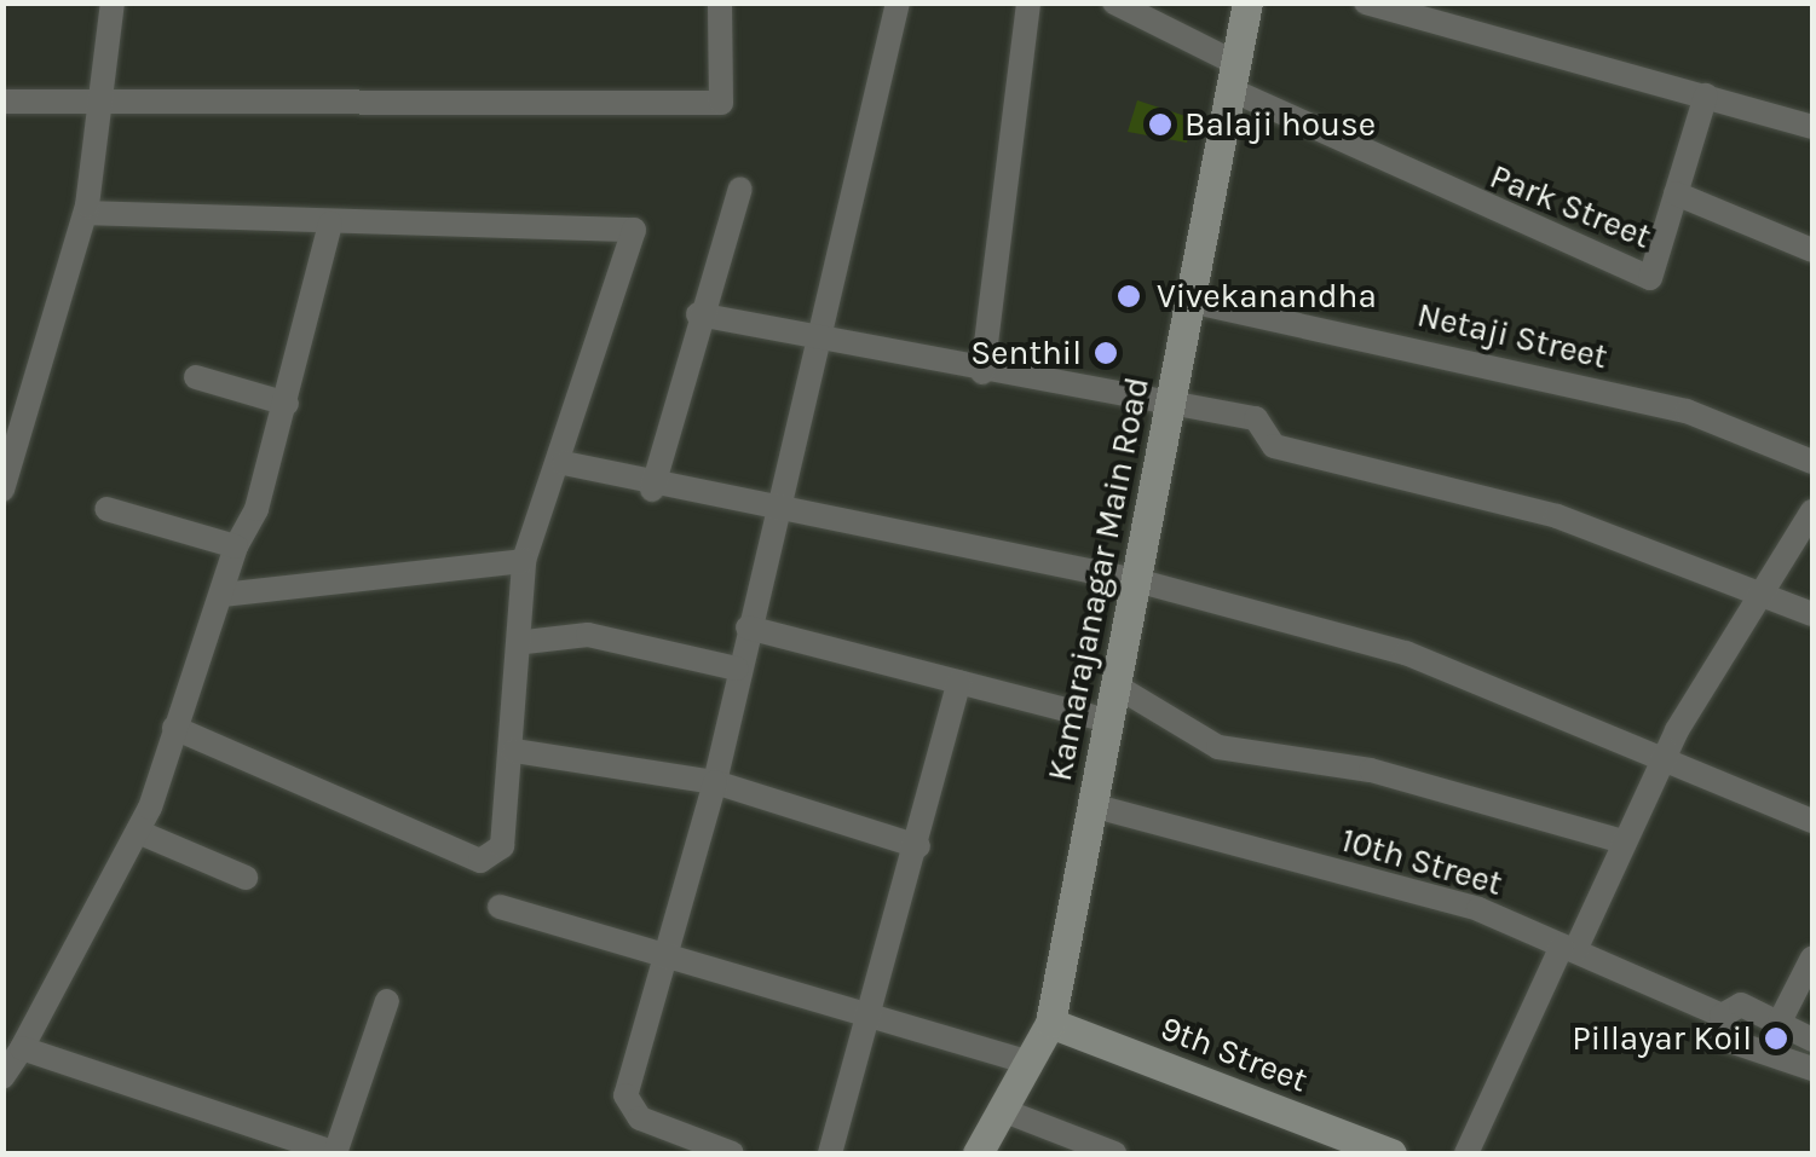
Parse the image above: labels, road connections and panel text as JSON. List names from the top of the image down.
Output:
{
  "streets": {
    "main road": ["Kamarajanagar Main Road", "9th Street"],
    "street": ["Park Street", "Netaji Street", "10th Street"]
  },
  "crossings": [
    ["Park Street", "Kamarajanagar Main Road"],
    ["Netaji Street", "Kamarajanagar Main Road"],
    ["Kamarajanagar Main Road", "10th Street"],
    ["Kamarajanagar Main Road", "9th Street"]
  ],
  "places": [
    "Balaji house",
    "Vivekanandha",
    "Senthil",
    "Pillayar Koil"
  ]
}
